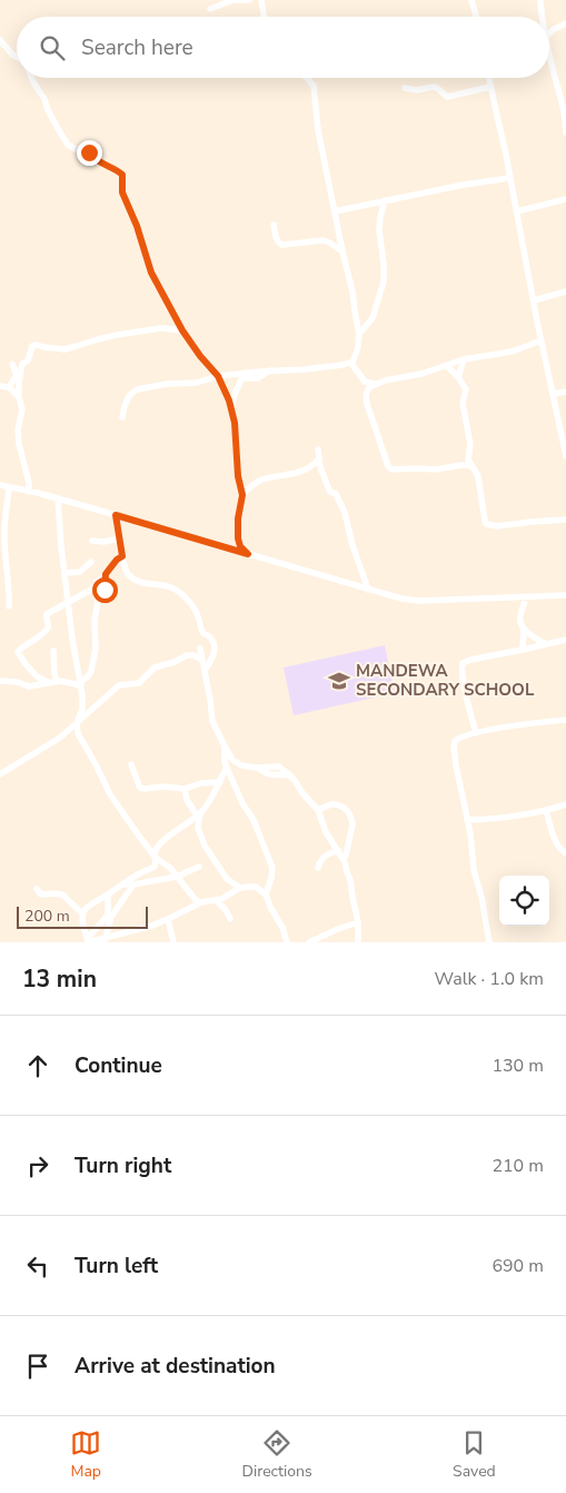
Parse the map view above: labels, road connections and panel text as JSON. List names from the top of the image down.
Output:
{
  "places": {
    "school or university": ["MANDEWA SECONDARY SCHOOL"]
  },
  "scale_bar": "200 m",
  "page": {
    "search": "Search here",
    "scale": "200 m",
    "heading": ["13 min", "Walk · 1.0 km"],
    "list": [
      ["Continue", "130 m"],
      ["Turn right", "210 m"],
      ["Turn left", "690 m"],
      "Arrive at destination"
    ],
    "nav": ["Map", "Directions", "Saved"]
  }
}
